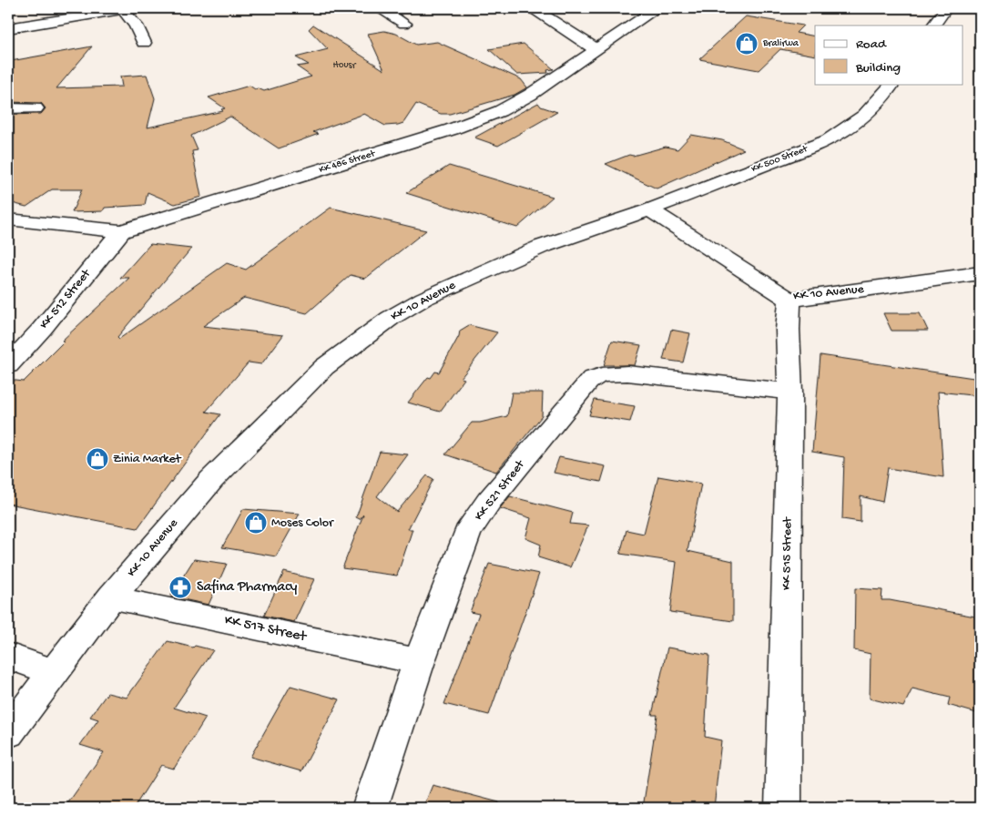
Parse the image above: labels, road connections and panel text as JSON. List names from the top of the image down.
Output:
{
  "streets": {
    "street": [
      "KK 500 Street",
      "KK 486 Street",
      "KK 10 Avenue",
      "KK 512 Street",
      "KK 521 Street",
      "KK 515 Street",
      "KK 517 Street"
    ]
  },
  "crossings": [
    ["KK 500 Street", "KK 10 Avenue"],
    ["KK 486 Street", "KK 512 Street"],
    ["KK 10 Avenue", "KK 515 Street"],
    ["KK 10 Avenue", "KK 517 Street"],
    ["KK 521 Street", "KK 515 Street"],
    ["KK 521 Street", "KK 517 Street"]
  ],
  "places": {
    "shop": ["Bralirwa", "Zinia Market", "Moses Color"],
    "pharmacy": ["Safina Pharmacy"]
  },
  "house_numbers": ["Housr"],
  "legend": ["Road", "Building"]
}
